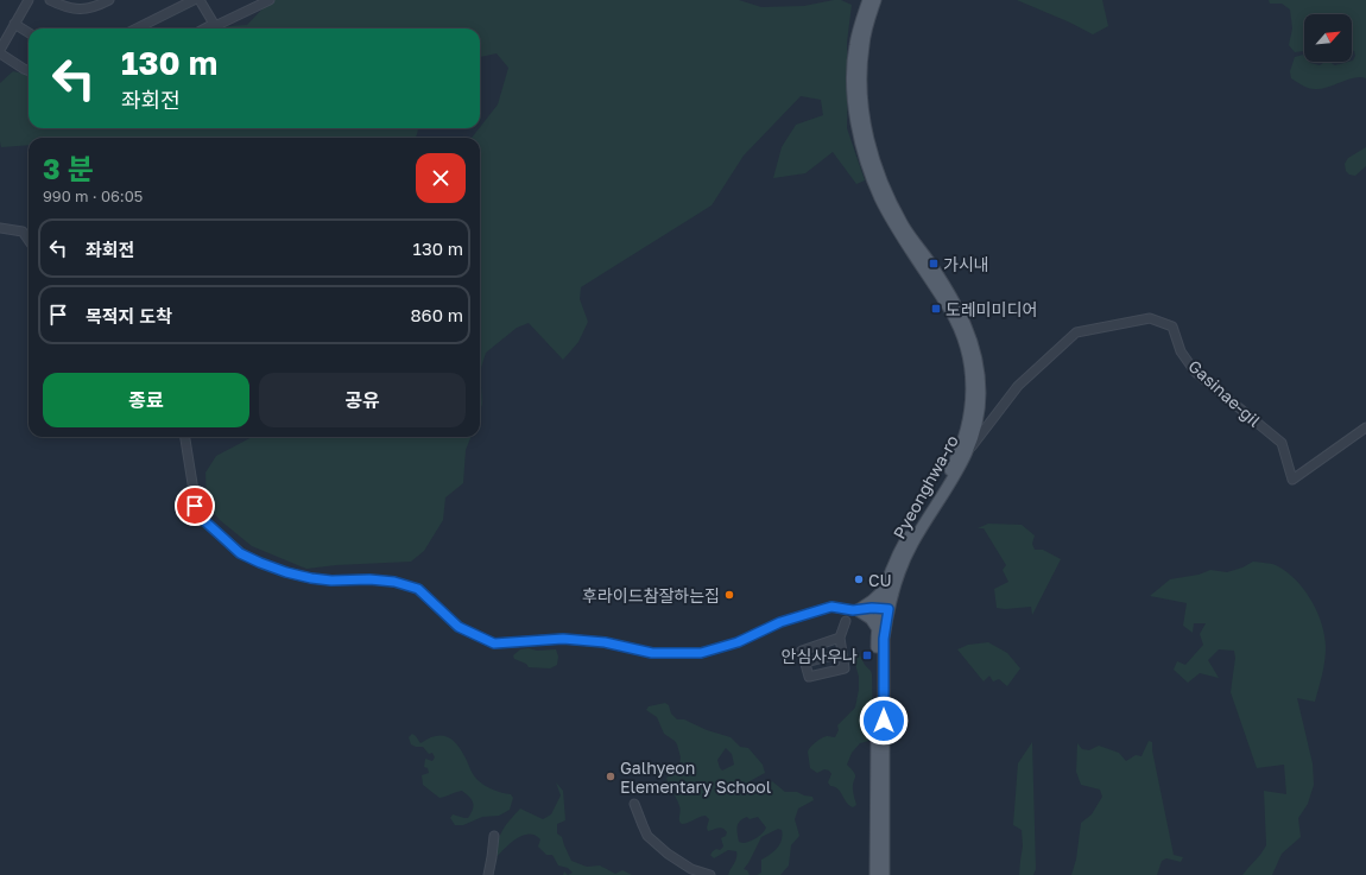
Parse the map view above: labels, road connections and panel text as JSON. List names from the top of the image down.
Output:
{
  "streets": {
    "main road": ["Pyeonghwa-ro"],
    "street": ["Gasinae-gil"]
  },
  "crossings": [
    ["Gasinae-gil", "Pyeonghwa-ro"]
  ],
  "places": {
    "transit": ["가시내", "도레미미디어", "안심사우나"],
    "other": ["CU", "후라이드참잘하는집", "Galhyeon Elementary School"]
  },
  "north": "top right",
  "page": {
    "turn": ["130 m", "좌회전"],
    "heading": ["3 분", "990 m · 06:05"],
    "list": [
      {
        "name": "좌회전",
        "value": "130 m"
      },
      {
        "name": "목적지 도착",
        "value": "860 m"
      }
    ],
    "buttons": ["종료", "공유"]
  }
}
